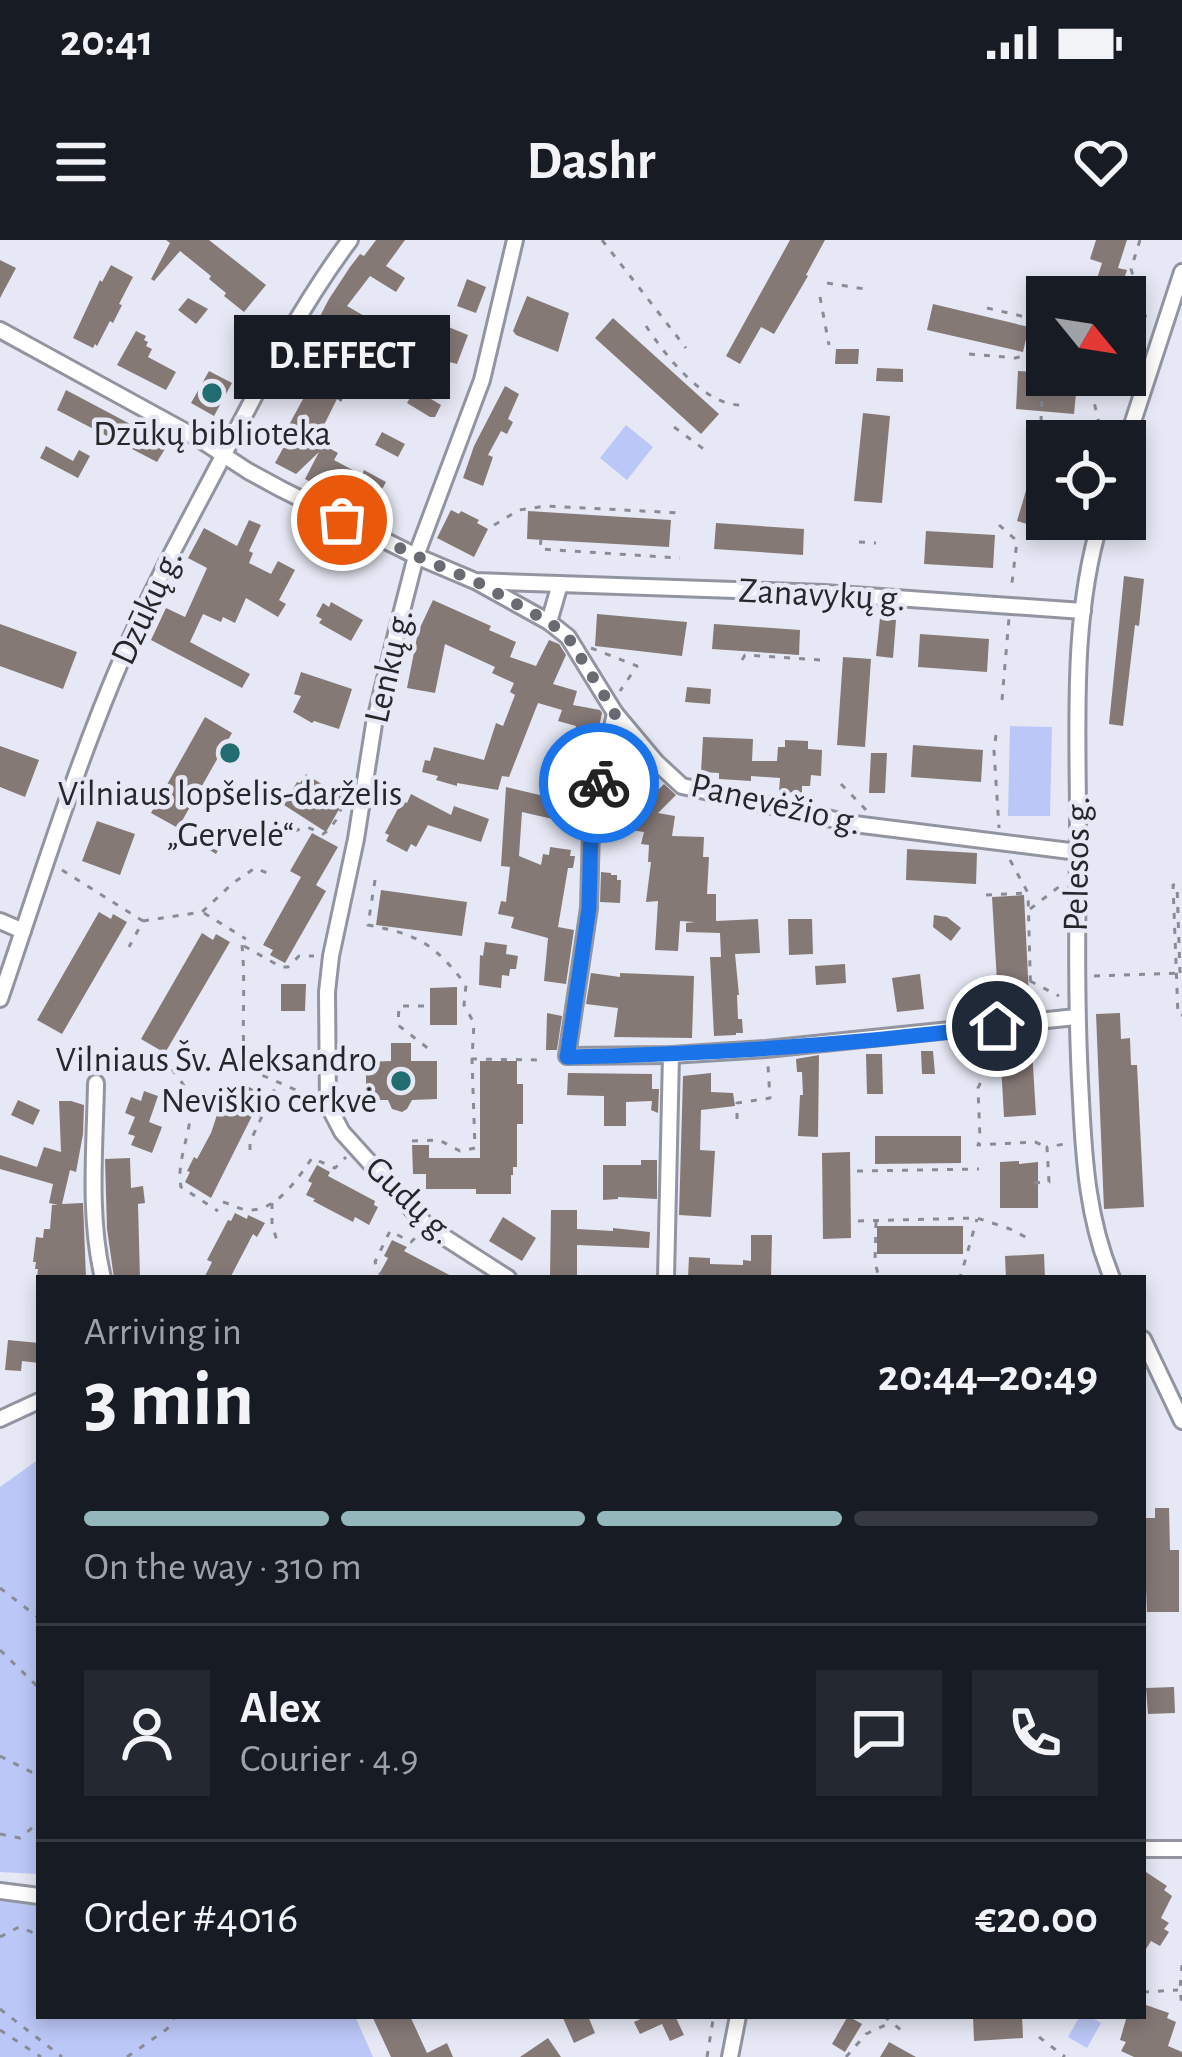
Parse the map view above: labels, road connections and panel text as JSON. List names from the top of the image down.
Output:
{
  "streets": {
    "street": [
      "Zanavykų g.",
      "Dzūkų g.",
      "Lenkų g.",
      "Panevėžio g.",
      "Pelesos g.",
      "Gudų g."
    ]
  },
  "crossings": [
    ["Zanavykų g.", "Panevėžio g."],
    ["Zanavykų g.", "Pelesos g."],
    ["Dzūkų g.", "Panevėžio g."],
    ["Lenkų g.", "Panevėžio g."],
    ["Lenkų g.", "Gudų g."],
    ["Panevėžio g.", "Pelesos g."]
  ],
  "places": [
    "Dzūkų biblioteka",
    "D.EFFECT",
    "Vilniaus lopšelis-darželis „Gervelė“",
    "Vilniaus Šv. Aleksandro Neviškio cerkvė"
  ],
  "north": "bottom right",
  "page": {
    "status": "20:41",
    "header": "Dashr",
    "bubble": "D.EFFECT",
    "heading": ["3 min", "Arriving in", "20:44–20:49"],
    "panel": [
      "Alex",
      "Courier · 4.9",
      "Order #4016",
      "€20.00"
    ],
    "bar": "On the way · 310 m"
  }
}
